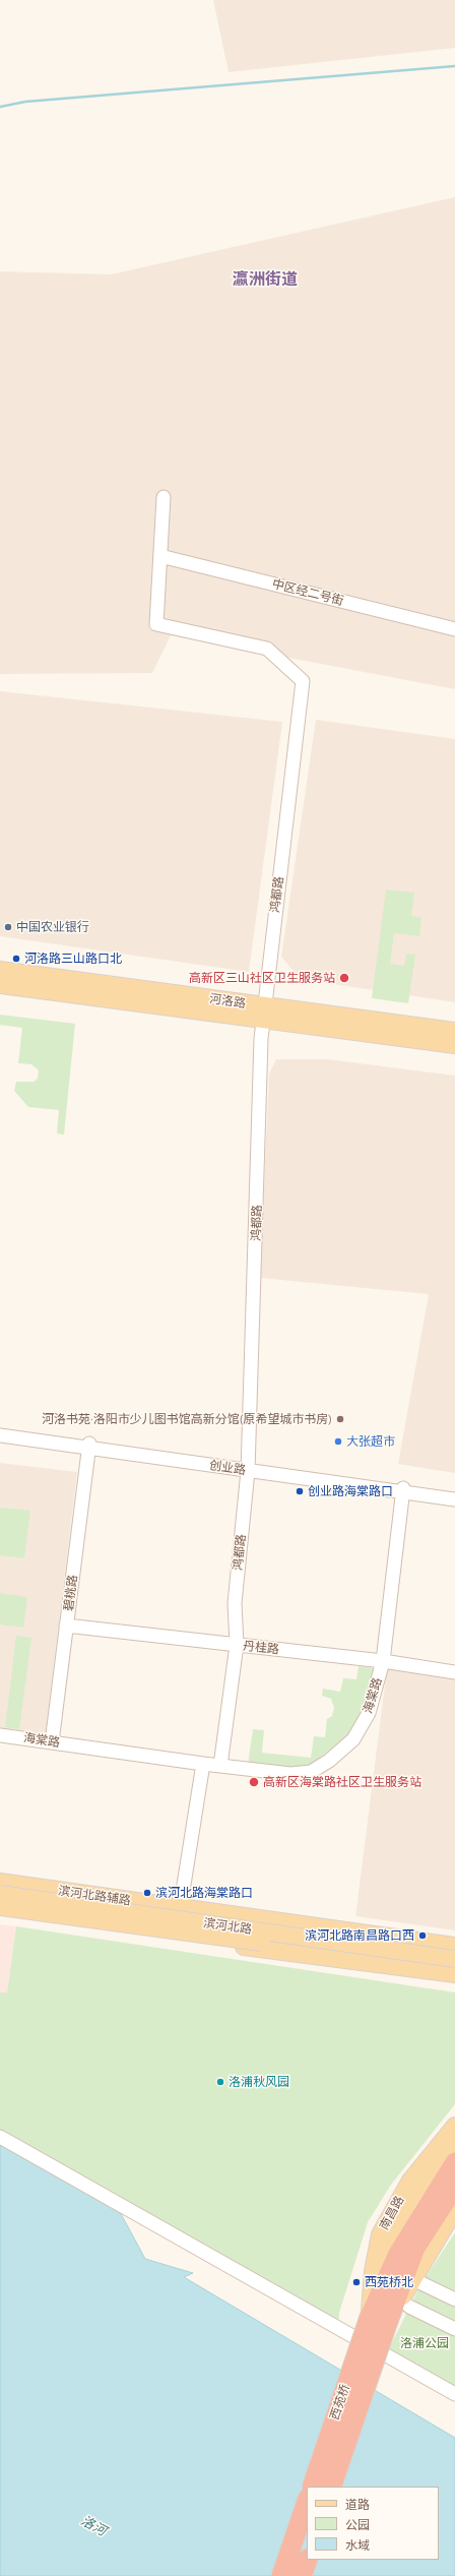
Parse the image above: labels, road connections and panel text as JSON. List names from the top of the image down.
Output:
{
  "streets": {
    "highway": ["西苑桥"],
    "main road": [
      "河洛路",
      "滨河北路辅路",
      "滨河北路",
      "南昌路"
    ],
    "street": [
      "中区经二号街",
      "鸿都路",
      "创业路",
      "碧桃路",
      "丹桂路",
      "海棠路"
    ]
  },
  "crossings": [
    ["中区经二号街", "鸿都路"],
    ["鸿都路", "河洛路"],
    ["鸿都路", "创业路"],
    ["鸿都路", "丹桂路"],
    ["鸿都路", "海棠路"],
    ["创业路", "碧桃路"],
    ["创业路", "海棠路"],
    ["碧桃路", "丹桂路"],
    ["碧桃路", "海棠路"],
    ["丹桂路", "海棠路"],
    ["南昌路", "西苑桥"]
  ],
  "districts": ["瀛洲街道"],
  "water": ["洛河"],
  "parks": ["洛浦公园"],
  "places": [
    "中国农业银行",
    "河洛路三山路口北",
    "高新区三山社区卫生服务站",
    "河洛书苑·洛阳市少儿图书馆高新分馆(原希望城市书房)",
    "大张超市",
    "创业路海棠路口",
    "高新区海棠路社区卫生服务站",
    "滨河北路海棠路口",
    "滨河北路南昌路口西",
    "洛浦秋风园",
    "西苑桥北"
  ],
  "legend": ["道路", "公园", "水域"]
}
